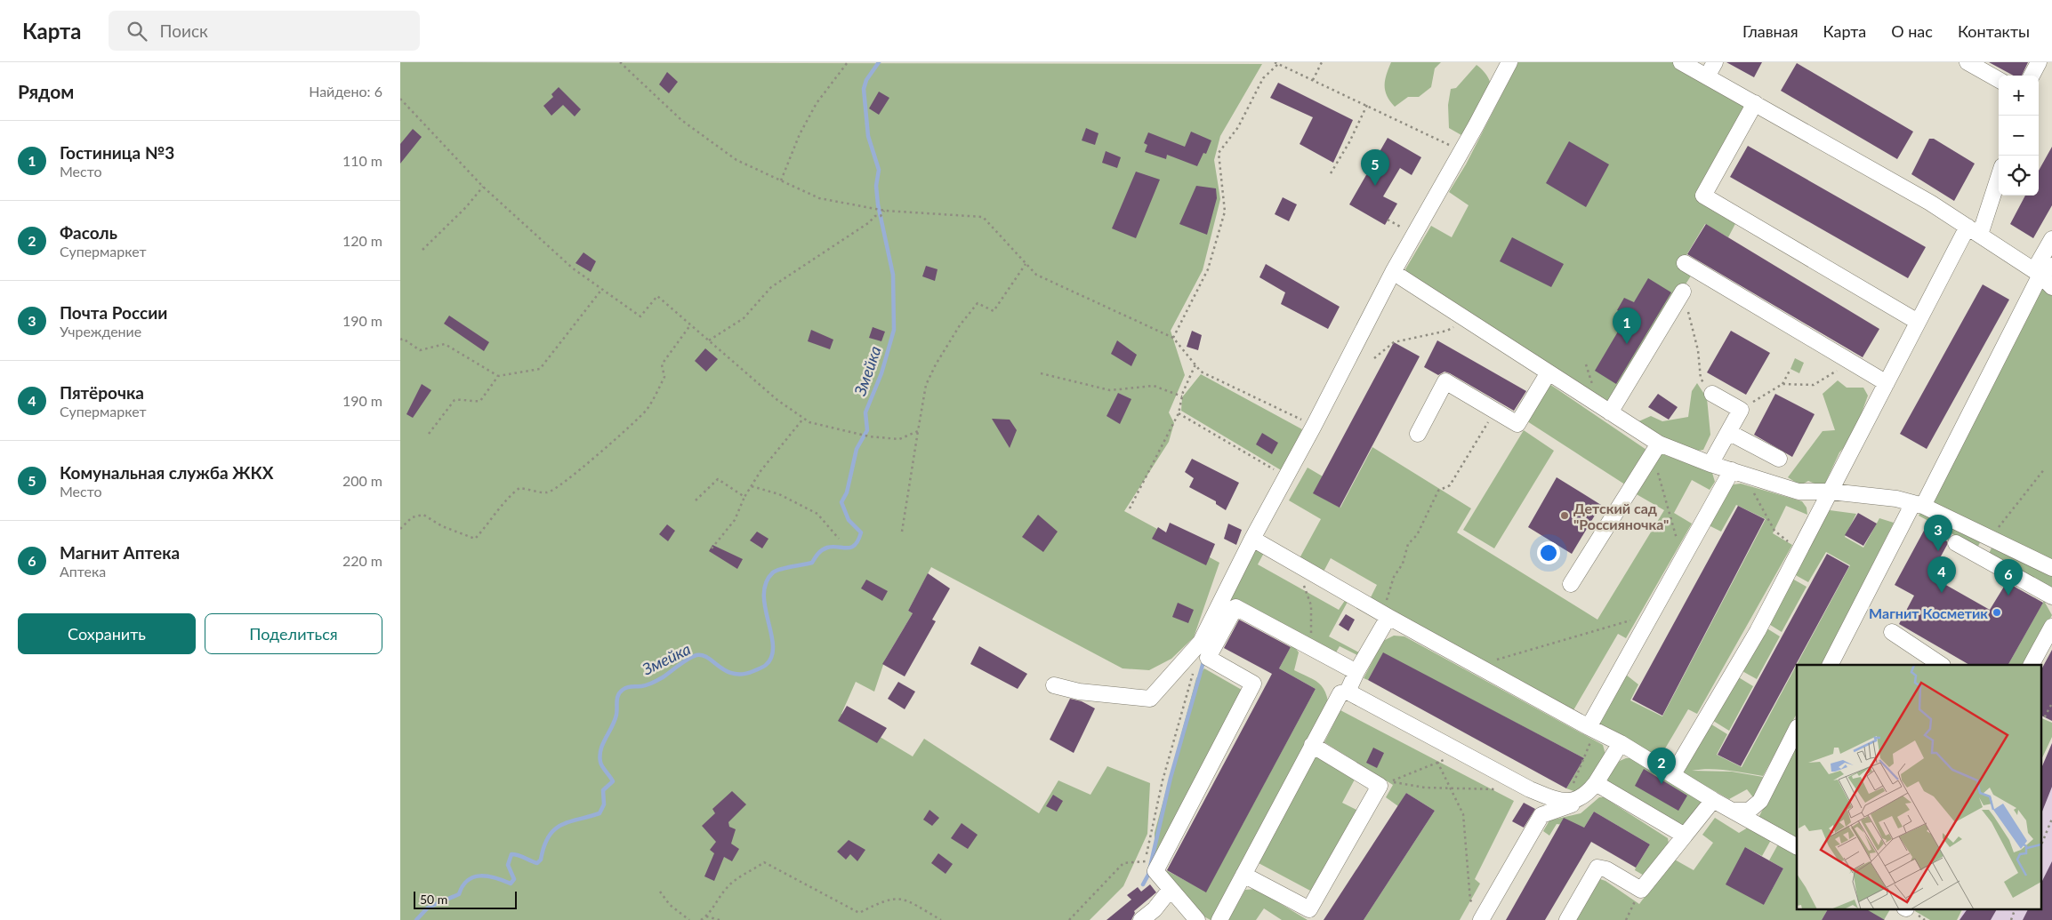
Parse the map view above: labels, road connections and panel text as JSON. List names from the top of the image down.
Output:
{
  "water": ["Змейка"],
  "places": ["Детский сад \"Россияночка\"", "Магнит Косметик"],
  "scale_bar": "50 m",
  "page": {
    "header": "Карта",
    "search": "Поиск",
    "nav": [
      "Главная",
      "Карта",
      "О нас",
      "Контакты"
    ],
    "heading": ["Рядом", "Найдено: 6"],
    "map_buttons": ["+", "−"],
    "list": [
      {
        "mark": "1",
        "name": "Гостиница №3",
        "note": "Место",
        "value": "110 m"
      },
      {
        "mark": "2",
        "name": "Фасоль",
        "note": "Супермаркет",
        "value": "120 m"
      },
      {
        "mark": "3",
        "name": "Почта России",
        "note": "Учреждение",
        "value": "190 m"
      },
      {
        "mark": "4",
        "name": "Пятёрочка",
        "note": "Супермаркет",
        "value": "190 m"
      },
      {
        "mark": "5",
        "name": "Комунальная служба ЖКХ",
        "note": "Место",
        "value": "200 m"
      },
      {
        "mark": "6",
        "name": "Магнит Аптека",
        "note": "Аптека",
        "value": "220 m"
      }
    ],
    "pins": [
      "5",
      "1",
      "3",
      "4",
      "6",
      "2"
    ],
    "buttons": ["Сохранить", "Поделиться"],
    "scale": "50 m"
  }
}
